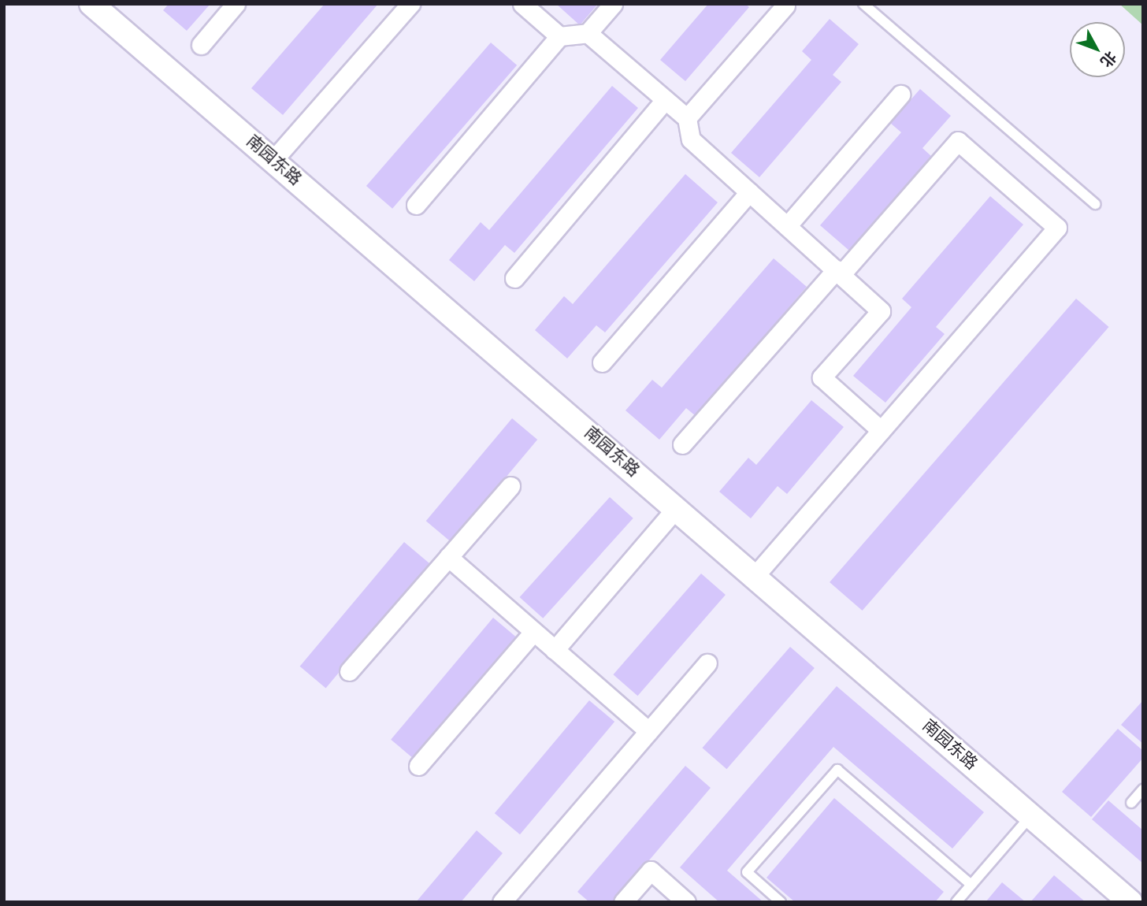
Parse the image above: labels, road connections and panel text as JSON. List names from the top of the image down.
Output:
{
  "streets": {
    "street": ["南园东路"]
  },
  "north": "bottom right"
}
